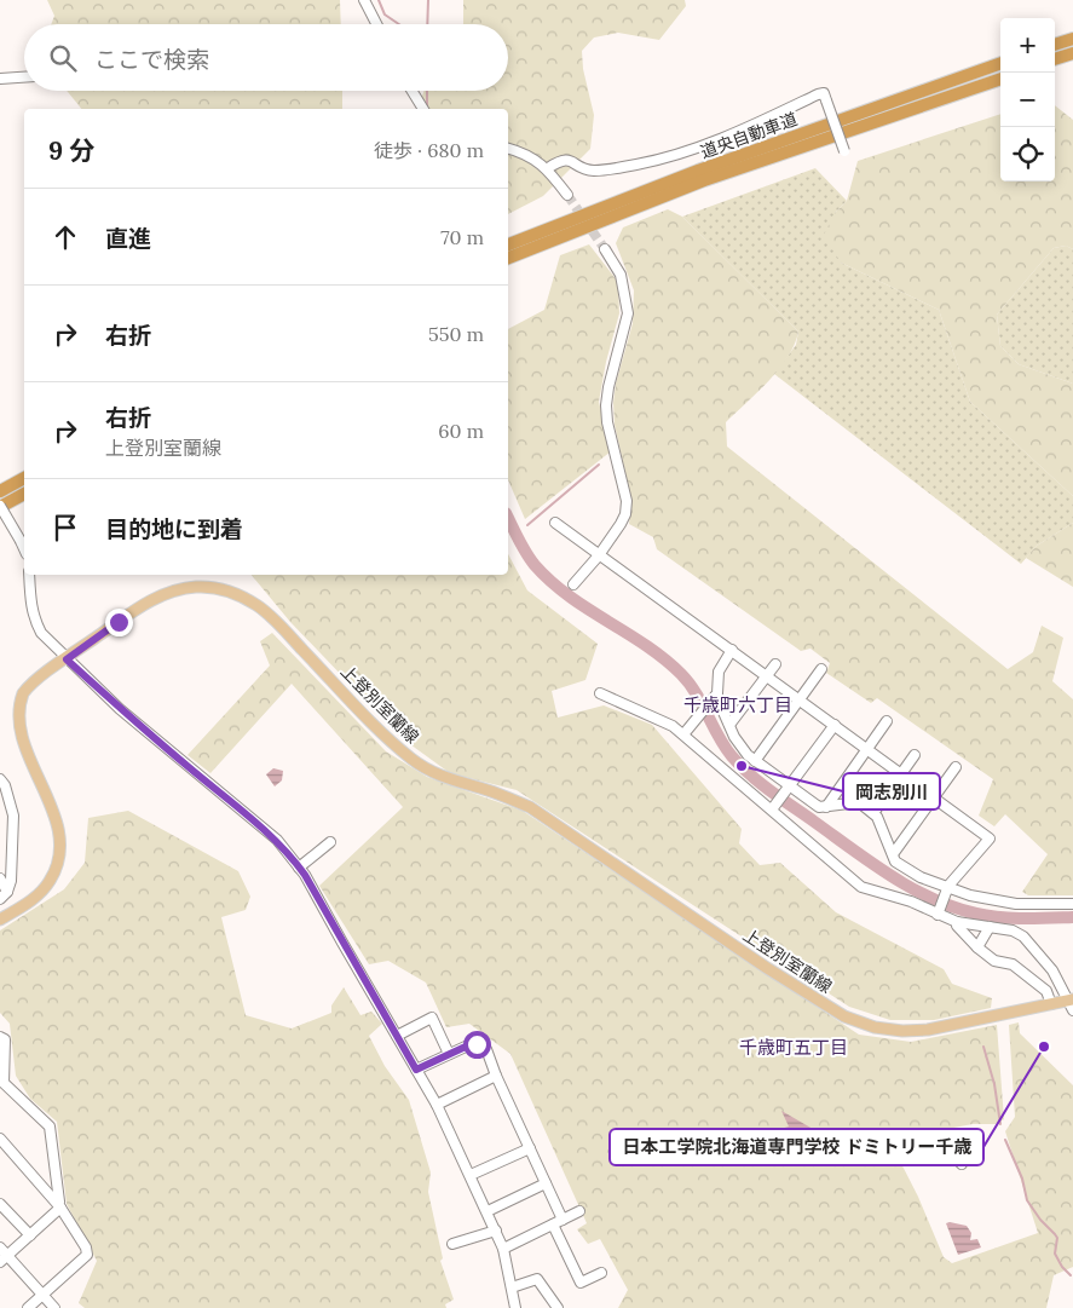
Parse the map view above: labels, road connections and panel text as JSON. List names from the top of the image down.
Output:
{
  "streets": {
    "highway": ["道央自動車道"],
    "main road": ["上登別室蘭線"]
  },
  "districts": ["千歳町六丁目", "千歳町五丁目"],
  "places": ["岡志別川", "日本工学院北海道専門学校 ドミトリー千歳"],
  "page": {
    "map_buttons": ["+", "−"],
    "search": "ここで検索",
    "heading": ["9 分", "徒歩 · 680 m"],
    "list": [
      ["直進", "70 m"],
      ["右折", "550 m"],
      ["右折", "上登別室蘭線", "60 m"],
      "目的地に到着"
    ]
  }
}
